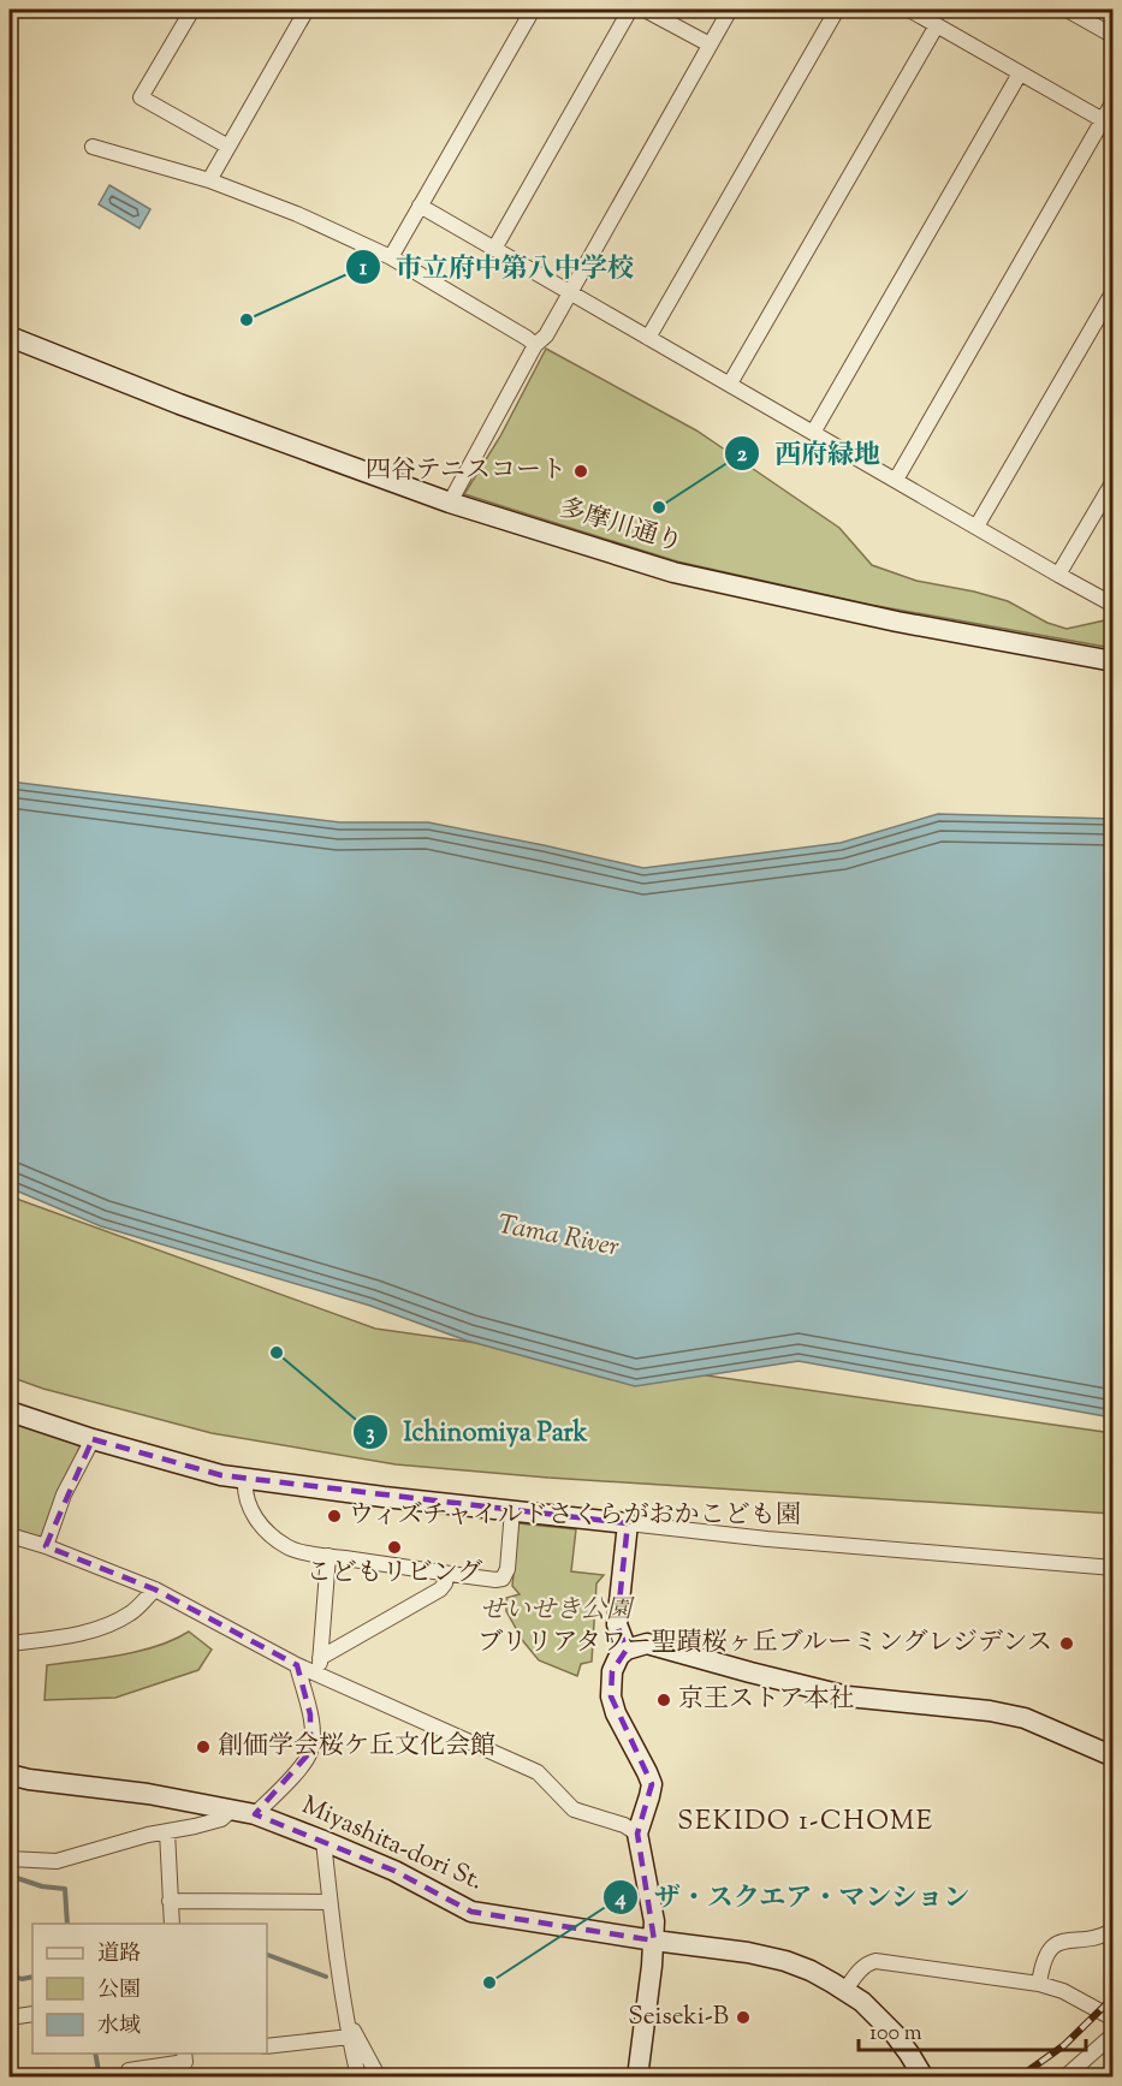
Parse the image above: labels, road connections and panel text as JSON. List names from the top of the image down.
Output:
{
  "streets": {
    "street": ["多摩川通り", "Miyashita-dori St."]
  },
  "districts": ["SEKIDO 1-CHOME"],
  "water": ["Tama River"],
  "parks": ["せいせき公園"],
  "places": [
    "市立府中第八中学校",
    "四谷テニスコート",
    "西府緑地",
    "Ichinomiya Park",
    "ウィズチャイルドさくらがおかこども園",
    "こどもリビング",
    "ブリリアタワー聖蹟桜ヶ丘ブルーミングレジデンス",
    "京王ストア本社",
    "創価学会桜ケ丘文化会館",
    "ザ・スクエア・マンション",
    "Seiseki-B"
  ],
  "legend": ["道路", "公園", "水域"],
  "scale_bar": "100 m"
}
